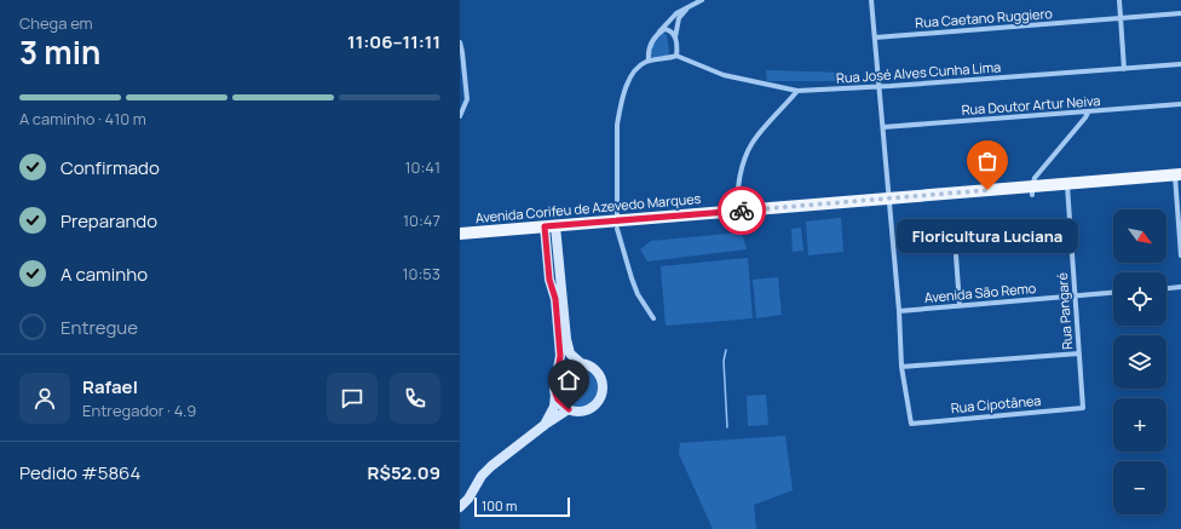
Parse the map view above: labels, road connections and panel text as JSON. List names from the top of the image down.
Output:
{
  "streets": {
    "main road": ["Avenida Corifeu de Azevedo Marques"],
    "street": [
      "Rua Caetano Ruggiero",
      "Rua José Alves Cunha Lima",
      "Rua Doutor Artur Neiva",
      "Avenida São Remo",
      "Rua Pangaré",
      "Rua Cipotânea"
    ]
  },
  "crossings": [
    ["Avenida Corifeu de Azevedo Marques", "Rua Pangaré"],
    ["Avenida São Remo", "Rua Pangaré"],
    ["Rua Pangaré", "Rua Cipotânea"]
  ],
  "places": ["Floricultura Luciana"],
  "scale_bar": "100 m",
  "north": "bottom right",
  "page": {
    "heading": ["3 min", "Chega em", "11:06–11:11"],
    "panel": [
      "Rafael",
      "Entregador · 4.9",
      "Pedido #5864",
      "R$52.09"
    ],
    "bar": "A caminho · 410 m",
    "list": [
      ["Confirmado", "10:41"],
      ["Preparando", "10:47"],
      ["A caminho", "10:53"],
      "Entregue"
    ],
    "map_buttons": ["+", "−"],
    "bubble": "Floricultura Luciana",
    "scale": "100 m"
  }
}
